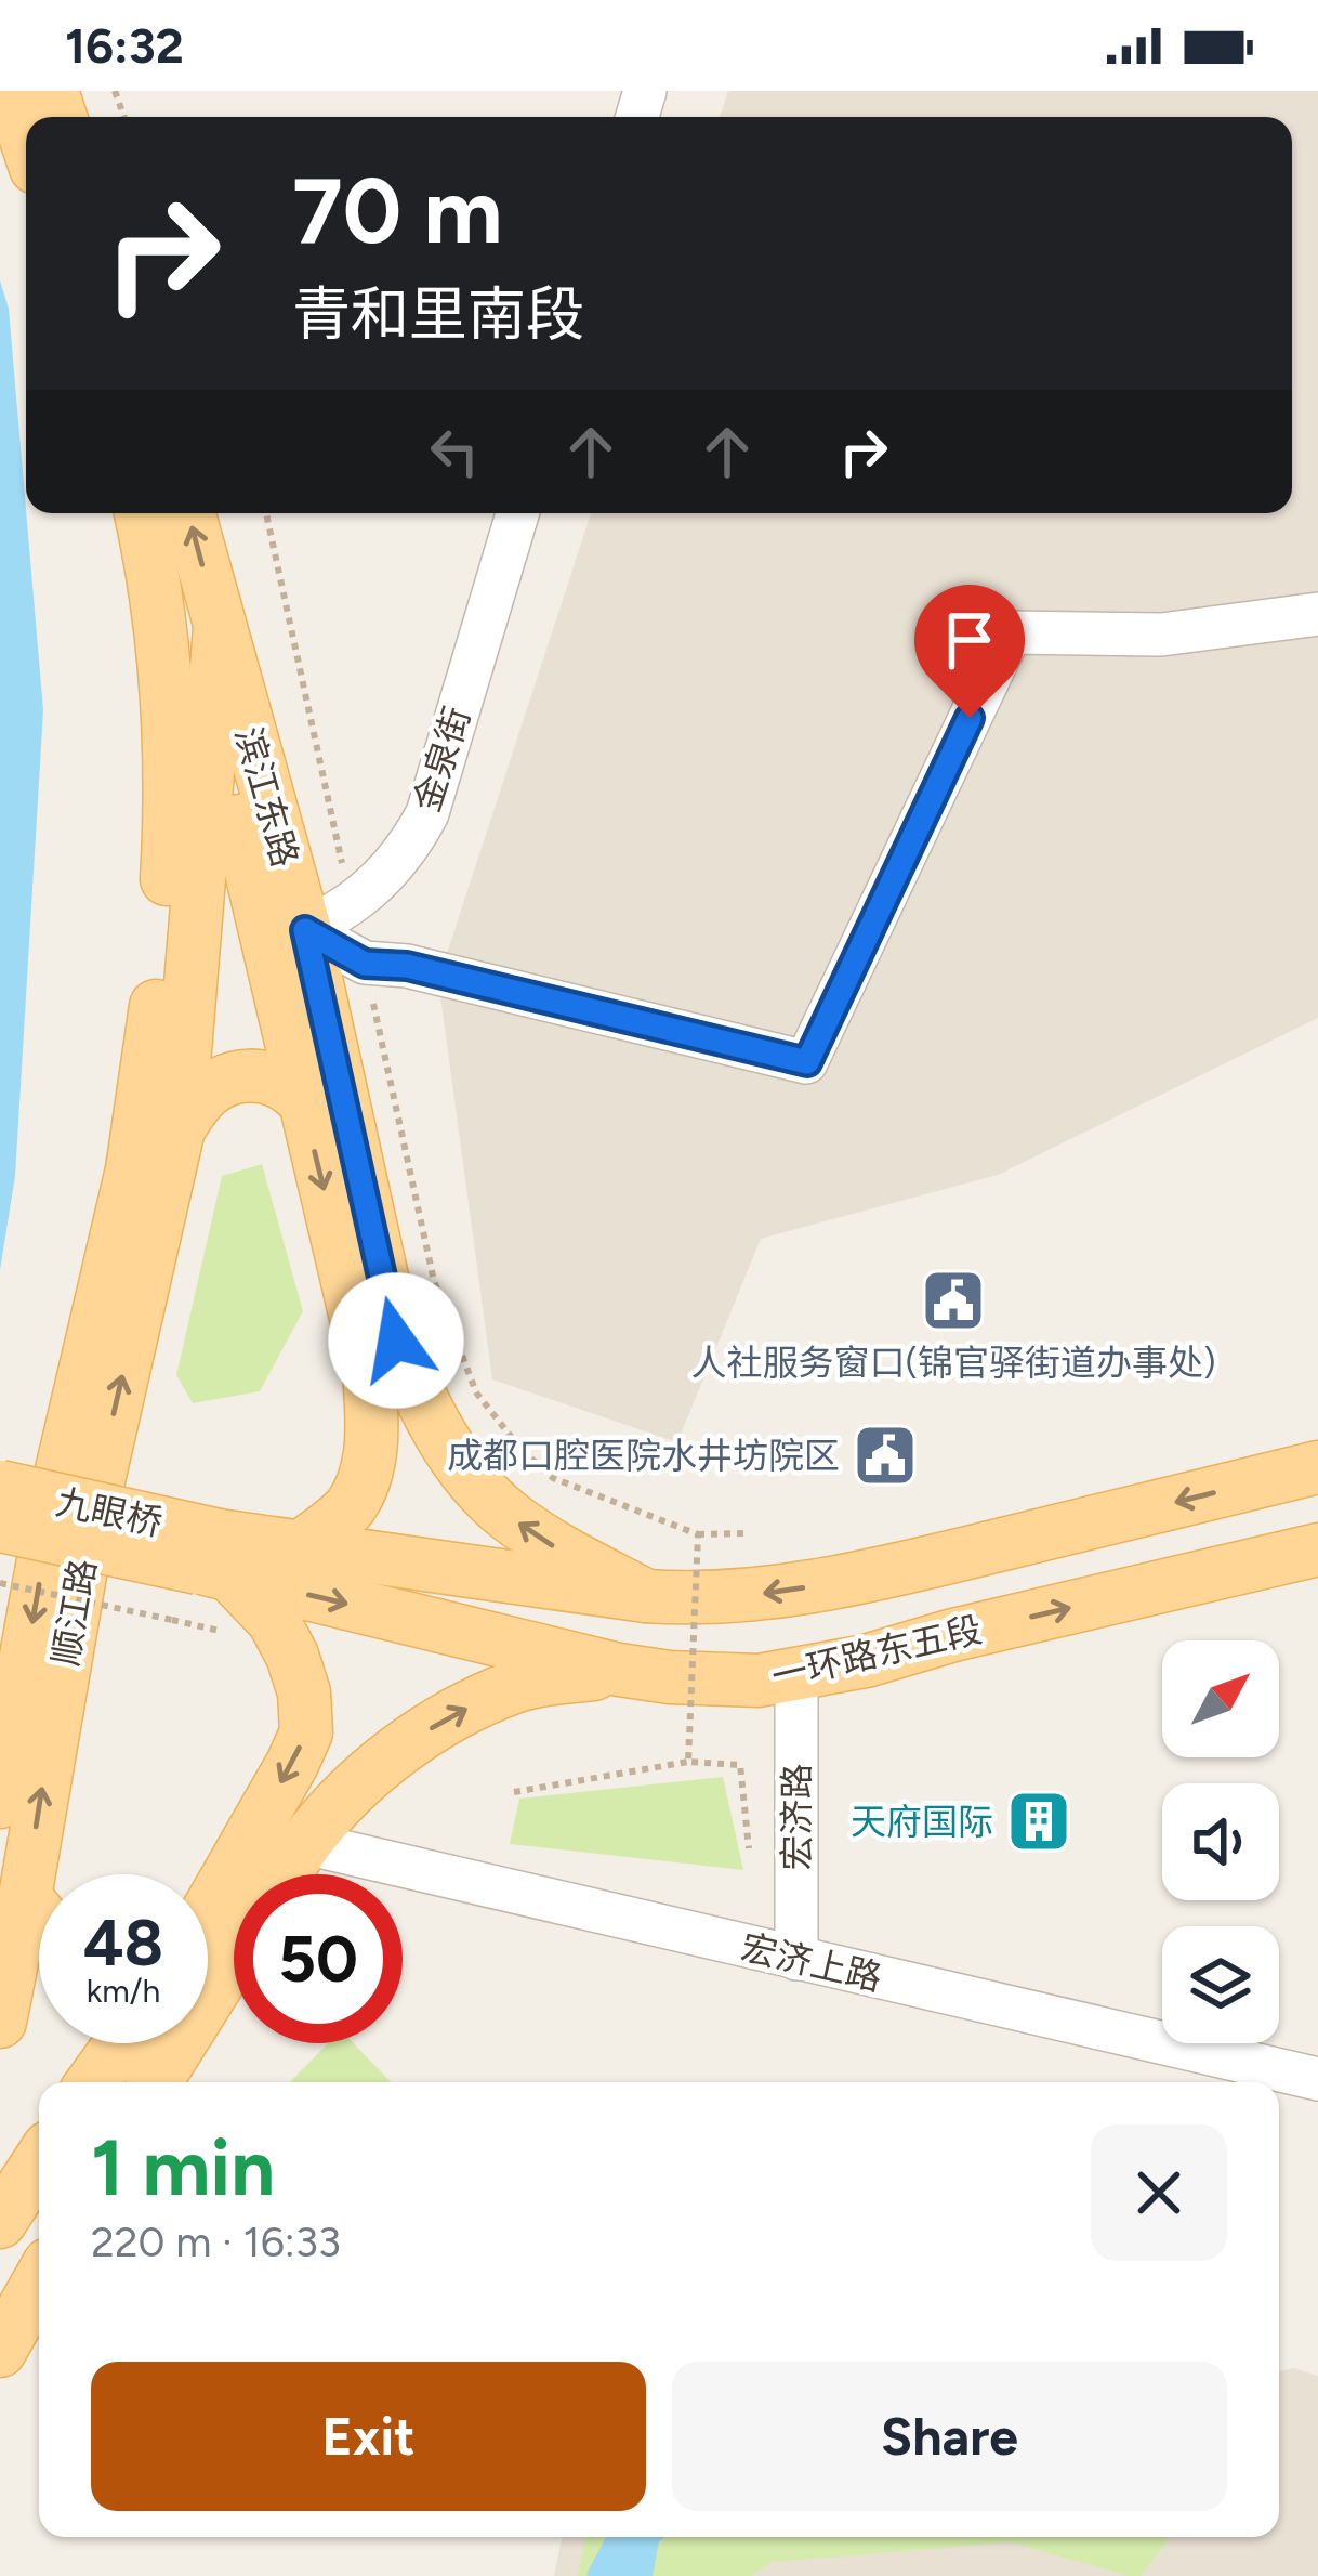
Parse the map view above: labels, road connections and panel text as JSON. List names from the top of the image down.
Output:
{
  "streets": {
    "main road": [
      "滨江东路",
      "九眼桥",
      "顺江路",
      "一环路东五段"
    ],
    "street": ["金泉街", "宏济路", "宏济上路"]
  },
  "crossings": [
    ["金泉街", "滨江东路"],
    ["滨江东路", "顺江路"],
    ["九眼桥", "一环路东五段"],
    ["一环路东五段", "宏济路"],
    ["宏济路", "宏济上路"]
  ],
  "places": {
    "public building": ["人社服务窗口(锦官驿街道办事处)", "成都口腔医院水井坊院区"],
    "building": ["天府国际"]
  },
  "north": "top right",
  "page": {
    "status": "16:32",
    "turn": ["70 m", "青和里南段"],
    "speed": "48 km/h",
    "limit": "50",
    "heading": ["1 min", "220 m · 16:33"],
    "buttons": ["Exit", "Share"]
  }
}
